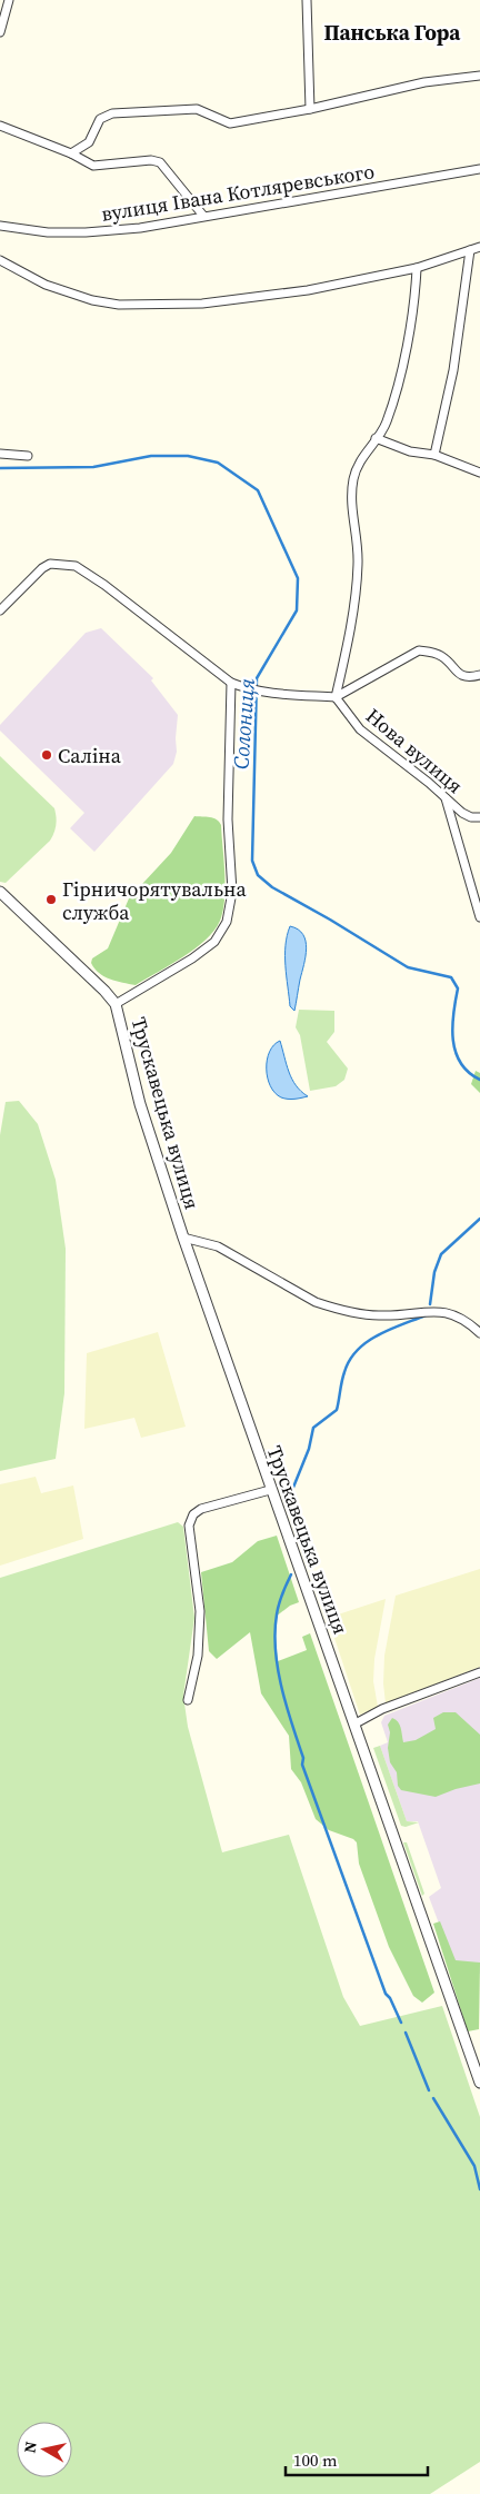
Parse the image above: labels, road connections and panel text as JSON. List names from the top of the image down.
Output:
{
  "streets": {
    "street": ["вулиця Івана Котляревського", "Нова вулиця", "Трускавецька вулиця"]
  },
  "districts": ["Панська Гора"],
  "water": ["Солониця"],
  "places": ["Саліна", "Гірничорятувальна служба"],
  "scale_bar": "100 m",
  "north": "left"
}
